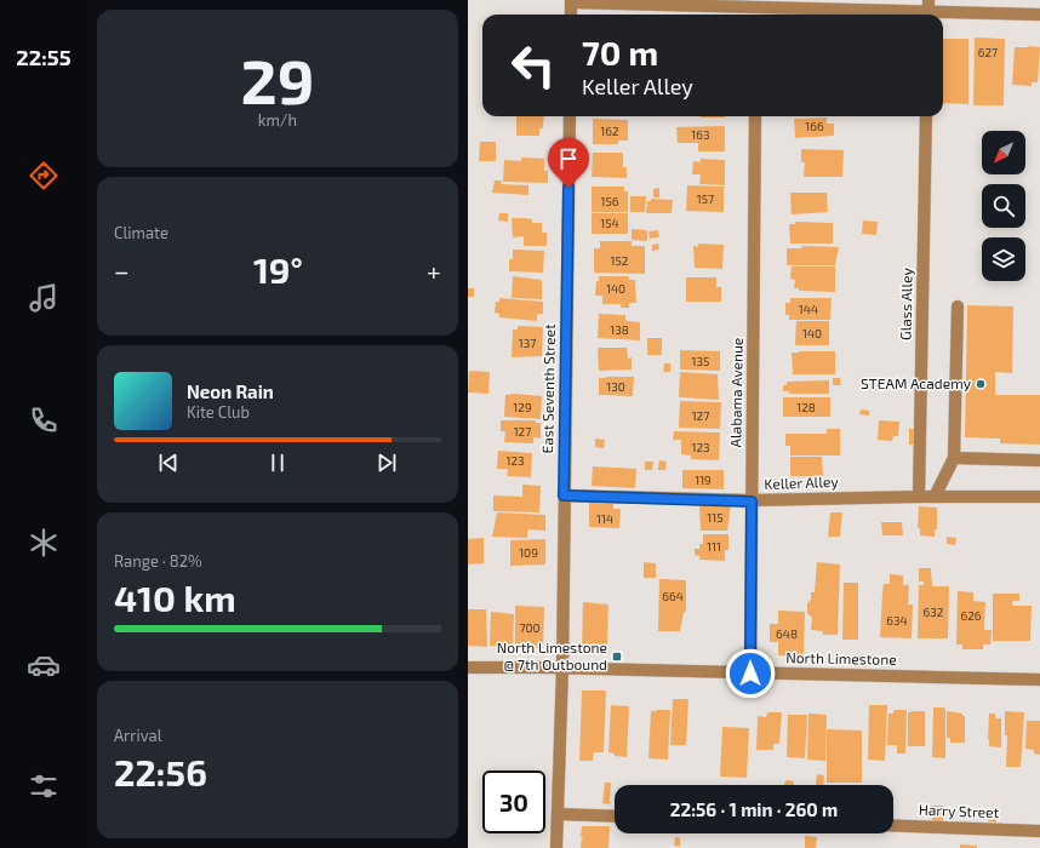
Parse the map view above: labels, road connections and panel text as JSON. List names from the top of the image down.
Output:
{
  "streets": {
    "street": [
      "Glass Alley",
      "East Seventh Street",
      "Alabama Avenue",
      "Keller Alley",
      "North Limestone",
      "Harry Street"
    ]
  },
  "crossings": [
    ["Glass Alley", "Keller Alley"],
    ["East Seventh Street", "Keller Alley"],
    ["East Seventh Street", "North Limestone"],
    ["Alabama Avenue", "Keller Alley"],
    ["Alabama Avenue", "North Limestone"]
  ],
  "places": {
    "other": ["STEAM Academy"],
    "transit": ["North Limestone @ 7th Outbound"]
  },
  "house_numbers": [
    "627",
    "166",
    "162",
    "163",
    "157",
    "156",
    "154",
    "152",
    "140",
    "144",
    "138",
    "140",
    "137",
    "135",
    "130",
    "129",
    "128",
    "127",
    "127",
    "123",
    "123",
    "119",
    "115",
    "114",
    "111",
    "109",
    "664",
    "632",
    "626",
    "634",
    "700",
    "648"
  ],
  "north": "bottom left",
  "page": {
    "tabs": "22:55",
    "tile": [
      ["29", "km/h"],
      "Climate",
      ["Range · 82%", "410 km"],
      ["Arrival", "22:56"]
    ],
    "turn": ["70 m", "Keller Alley"],
    "heat": ["−", "19°", "+"],
    "song": ["Neon Rain", "Kite Club"],
    "limit": "30",
    "trip": "22:56 · 1 min · 260 m"
  }
}
